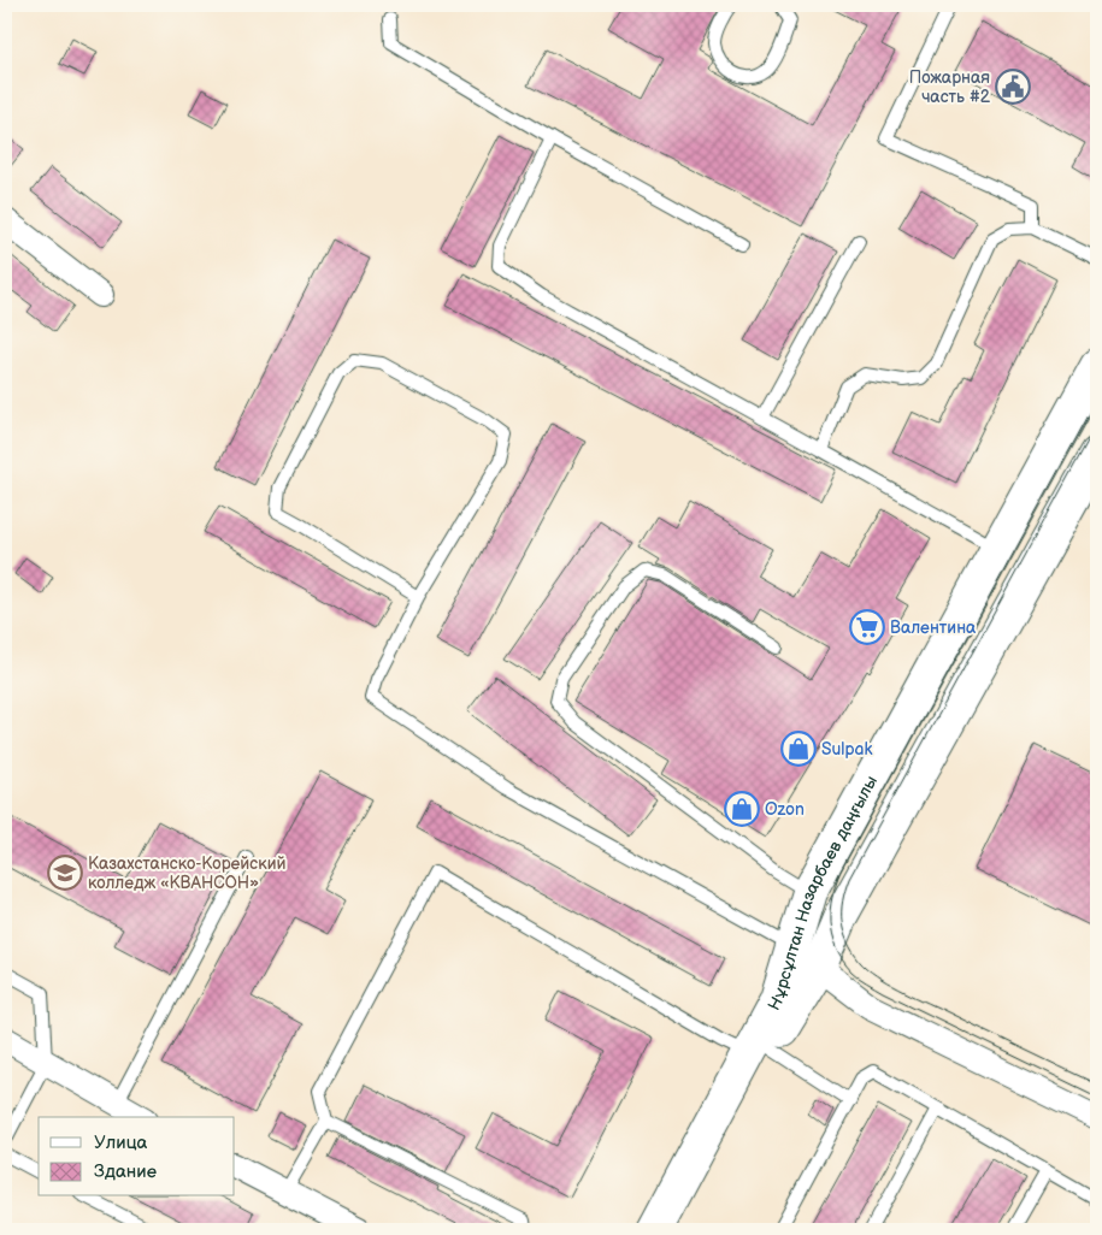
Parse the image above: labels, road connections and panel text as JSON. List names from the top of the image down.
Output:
{
  "streets": {
    "main road": ["Нұрсұлтан Назарбаев даңғылы"]
  },
  "places": {
    "public building": ["Пожарная часть #2"],
    "supermarket": ["Валентина"],
    "shop": ["Sulpak", "Ozon"],
    "school or university": ["Казахстанско-Корейский колледж «КВАНСОН»"]
  },
  "legend": ["Улица", "Здание"]
}
